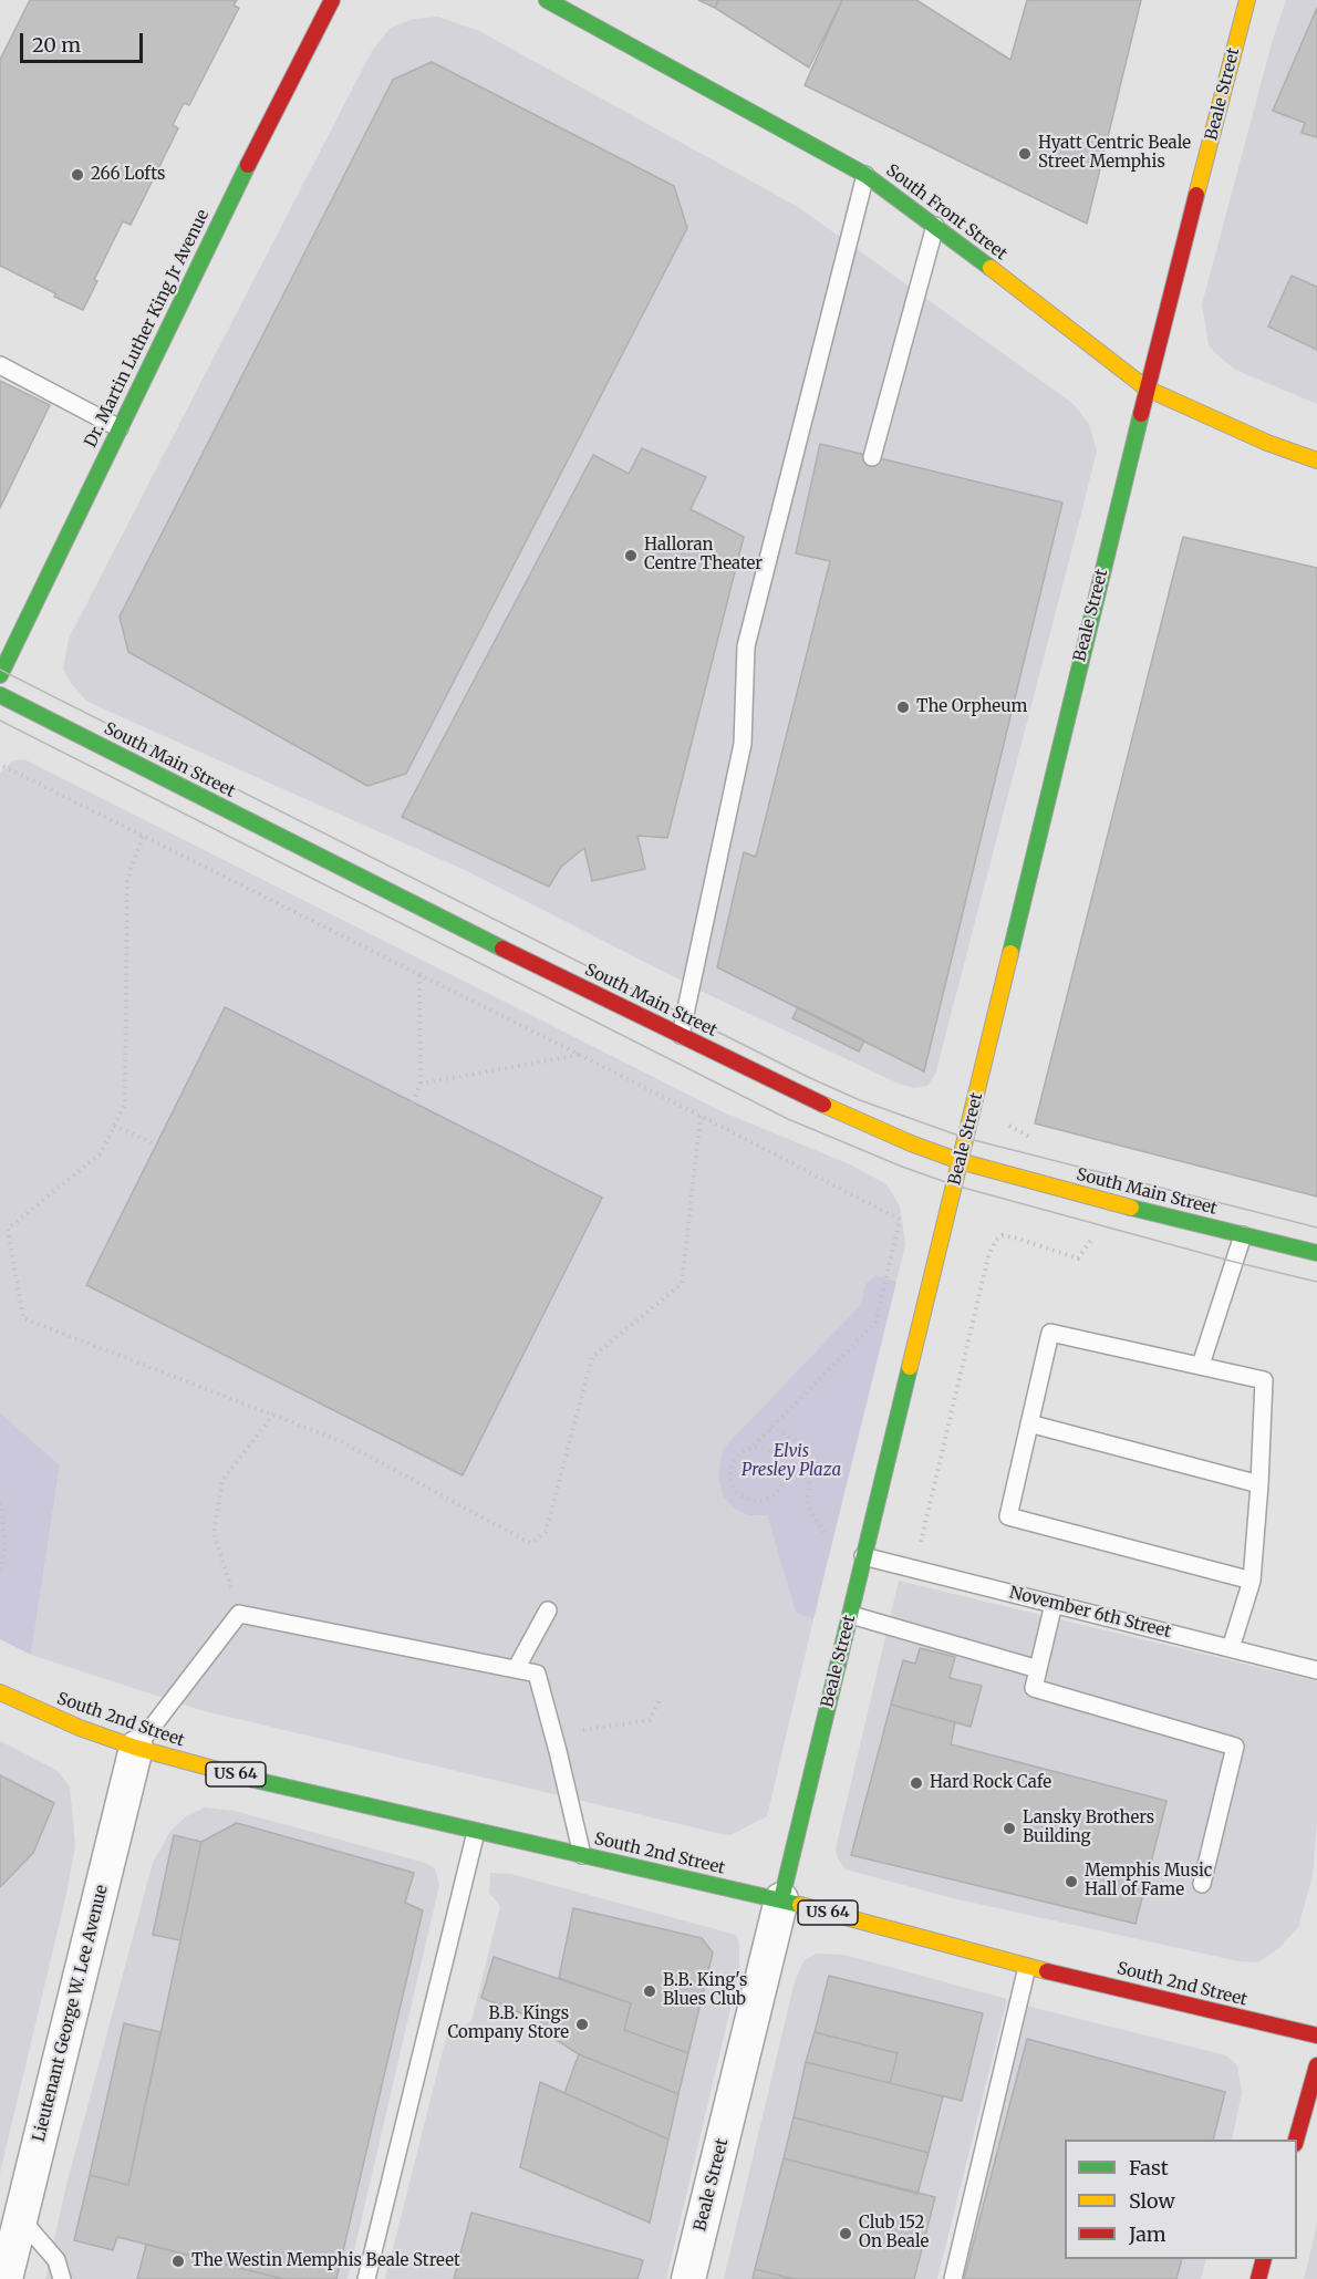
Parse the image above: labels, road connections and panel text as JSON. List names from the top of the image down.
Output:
{
  "streets": {
    "main road": [
      "Beale Street",
      "South Front Street",
      "Dr. Martin Luther King Jr Avenue",
      "South Main Street",
      "South 2nd Street",
      "US 64"
    ],
    "street": ["Lieutenant George W. Lee Avenue"],
    "lane": ["November 6th Street"]
  },
  "crossings": [
    ["Beale Street", "South Front Street"],
    ["Beale Street", "South Main Street"],
    ["Beale Street", "November 6th Street"],
    ["Beale Street", "South 2nd Street"],
    ["South 2nd Street", "Lieutenant George W. Lee Avenue"]
  ],
  "parks": ["Elvis Presley Plaza"],
  "places": [
    "Hyatt Centric Beale Street Memphis",
    "266 Lofts",
    "Halloran Centre Theater",
    "The Orpheum",
    "Hard Rock Cafe",
    "Lansky Brothers Building",
    "Memphis Music Hall of Fame",
    "B.B. King's Blues Club",
    "B.B. Kings Company Store",
    "Club 152 On Beale",
    "The Westin Memphis Beale Street"
  ],
  "legend": ["Fast", "Slow", "Jam"],
  "scale_bar": "20 m"
}
